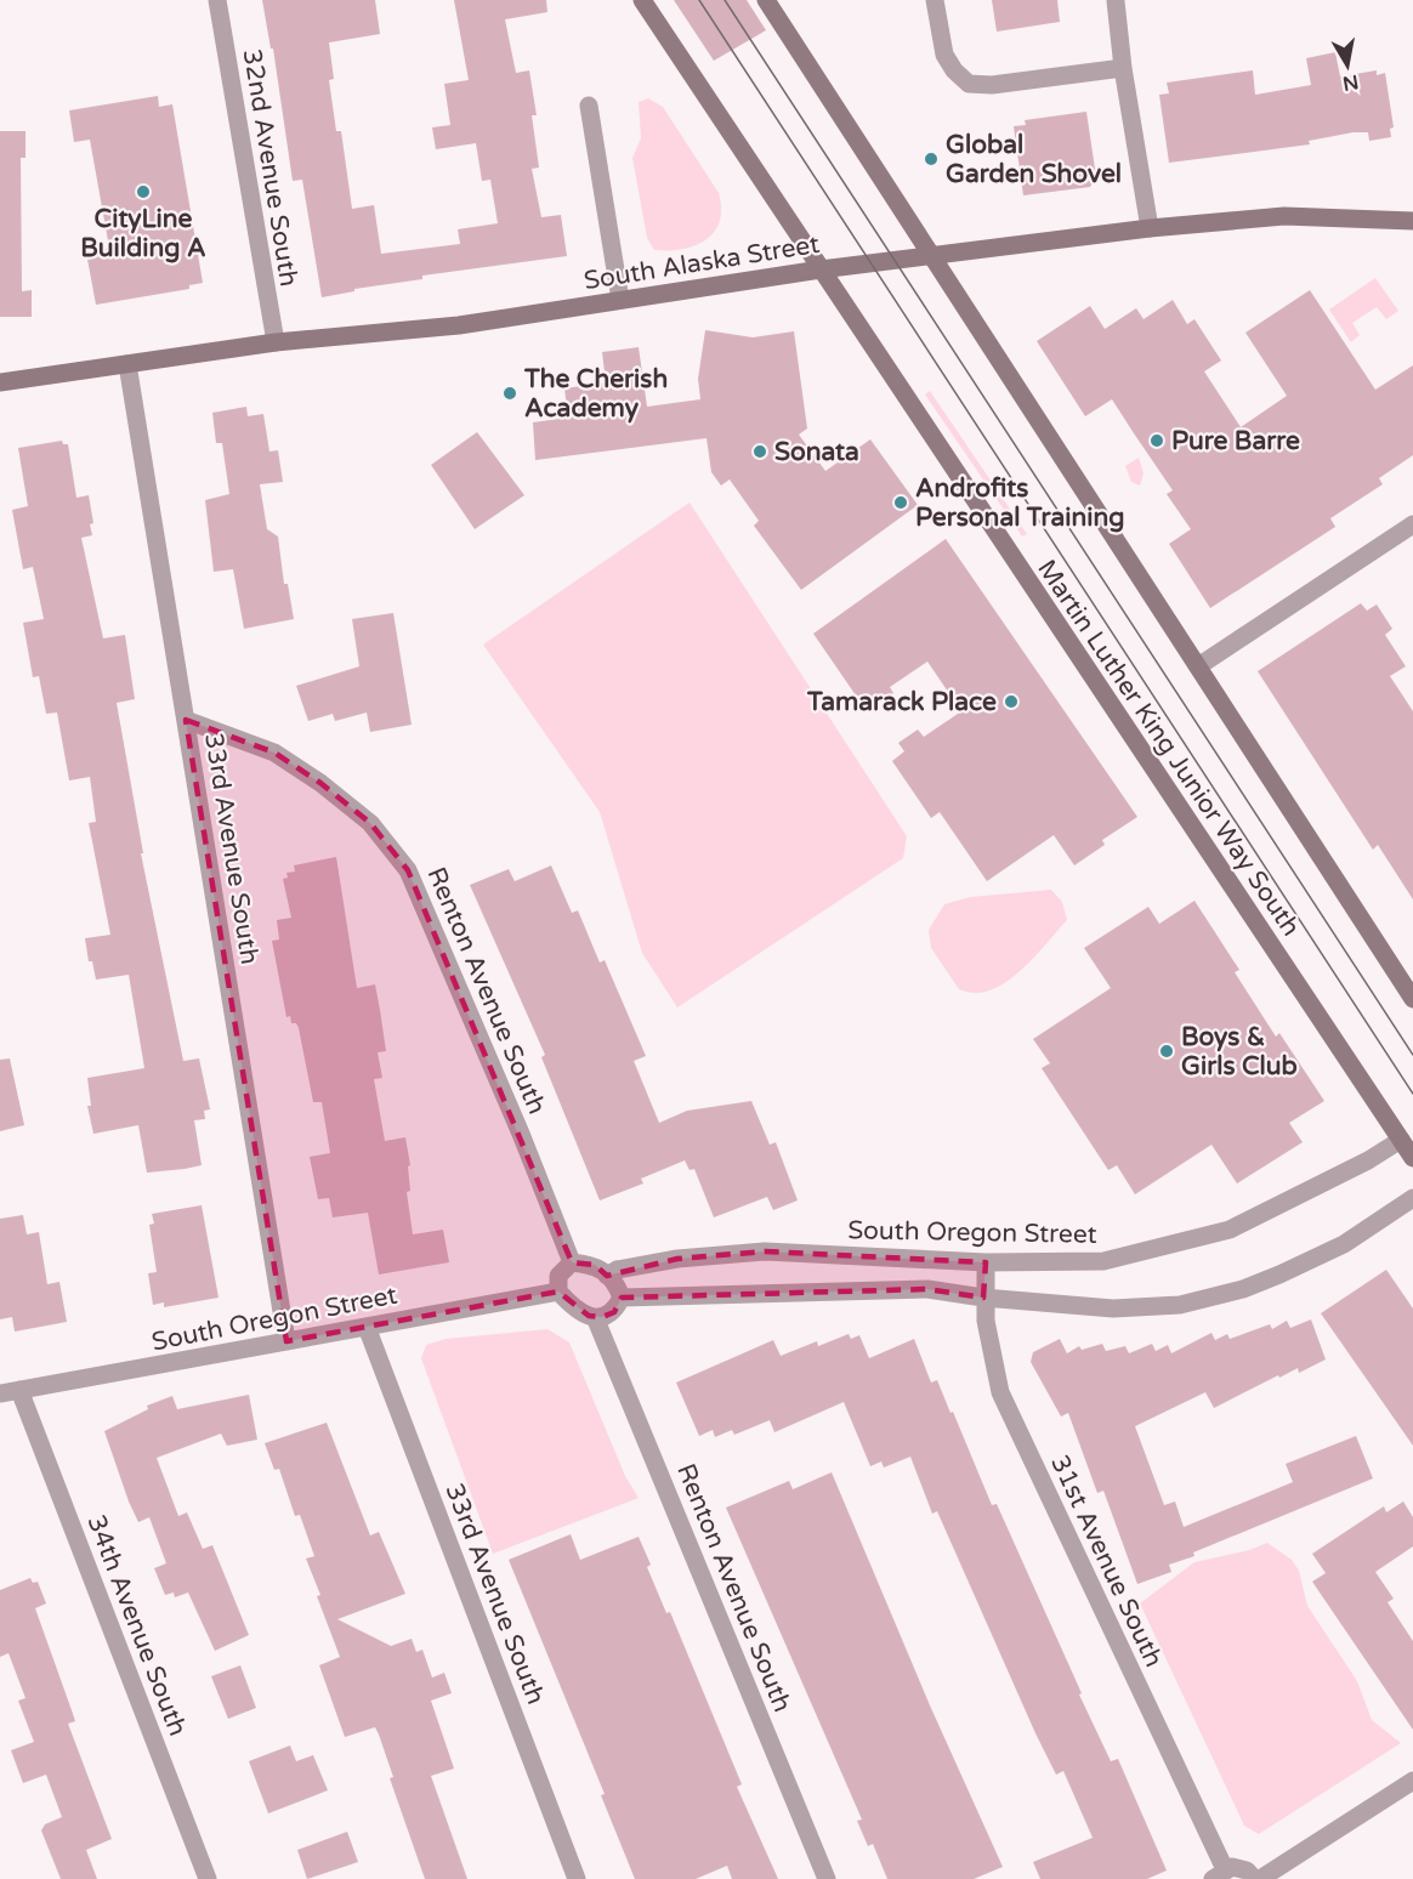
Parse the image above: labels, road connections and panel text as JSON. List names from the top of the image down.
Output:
{
  "streets": {
    "main road": ["South Alaska Street", "Martin Luther King Junior Way South"],
    "street": [
      "32nd Avenue South",
      "33rd Avenue South",
      "Renton Avenue South",
      "South Oregon Street",
      "31st Avenue South",
      "34th Avenue South"
    ]
  },
  "crossings": [
    ["32nd Avenue South", "South Alaska Street"],
    ["South Alaska Street", "Martin Luther King Junior Way South"],
    ["South Alaska Street", "33rd Avenue South"],
    ["Martin Luther King Junior Way South", "South Oregon Street"],
    ["33rd Avenue South", "Renton Avenue South"],
    ["33rd Avenue South", "South Oregon Street"],
    ["Renton Avenue South", "South Oregon Street"],
    ["South Oregon Street", "31st Avenue South"],
    ["South Oregon Street", "34th Avenue South"]
  ],
  "places": [
    "Global Garden Shovel",
    "CityLine Building A",
    "The Cherish Academy",
    "Pure Barre",
    "Sonata",
    "Androfits Personal Training",
    "Tamarack Place",
    "Boys & Girls Club"
  ],
  "north": "bottom"
}
